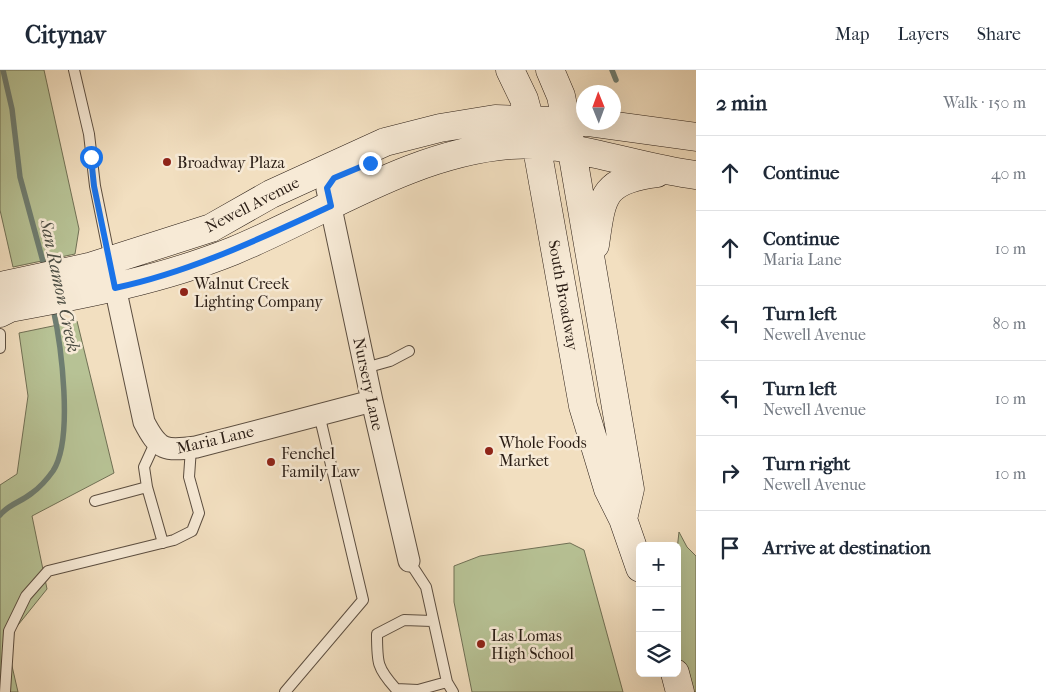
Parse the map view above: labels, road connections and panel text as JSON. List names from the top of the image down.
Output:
{
  "streets": {
    "street": [
      "Newell Avenue",
      "South Broadway",
      "Nursery Lane",
      "Maria Lane"
    ]
  },
  "crossings": [
    ["Newell Avenue", "South Broadway"],
    ["Newell Avenue", "Nursery Lane"],
    ["Newell Avenue", "Maria Lane"],
    ["Nursery Lane", "Maria Lane"]
  ],
  "water": ["San Ramon Creek"],
  "places": [
    "Broadway Plaza",
    "Walnut Creek Lighting Company",
    "Whole Foods Market",
    "Fenchel Family Law",
    "Las Lomas High School"
  ],
  "north": "top",
  "page": {
    "header": "Citynav",
    "nav": ["Map", "Layers", "Share"],
    "heading": ["2 min", "Walk · 150 m"],
    "list": [
      ["Continue", "40 m"],
      ["Continue", "Maria Lane", "10 m"],
      ["Turn left", "Newell Avenue", "80 m"],
      ["Turn left", "Newell Avenue", "10 m"],
      ["Turn right", "Newell Avenue", "10 m"],
      "Arrive at destination"
    ],
    "map_buttons": ["+", "−"]
  }
}
